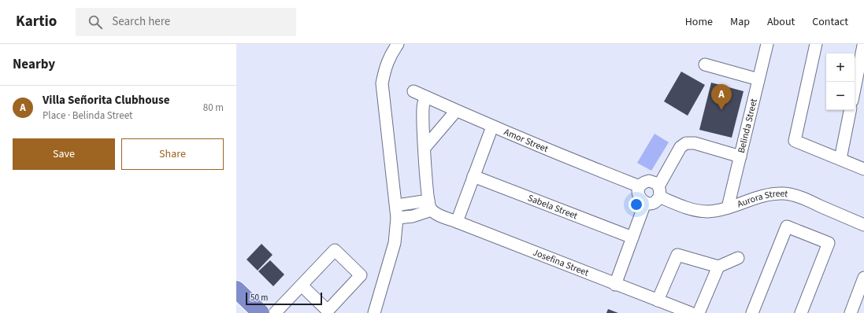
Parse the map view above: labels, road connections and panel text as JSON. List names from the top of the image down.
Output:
{
  "streets": {
    "street": [
      "Belinda Street",
      "Amor Street",
      "Aurora Street",
      "Sabela Street",
      "Josefina Street"
    ]
  },
  "crossings": [
    ["Belinda Street", "Aurora Street"],
    ["Amor Street", "Aurora Street"]
  ],
  "scale_bar": "50 m",
  "page": {
    "header": "Kartio",
    "search": "Search here",
    "nav": [
      "Home",
      "Map",
      "About",
      "Contact"
    ],
    "heading": "Nearby",
    "map_buttons": ["+", "−"],
    "pins": "A",
    "list": [
      {
        "mark": "A",
        "name": "Villa Señorita Clubhouse",
        "note": "Place · Belinda Street",
        "value": "80 m"
      }
    ],
    "buttons": ["Save", "Share"],
    "scale": "50 m"
  }
}
